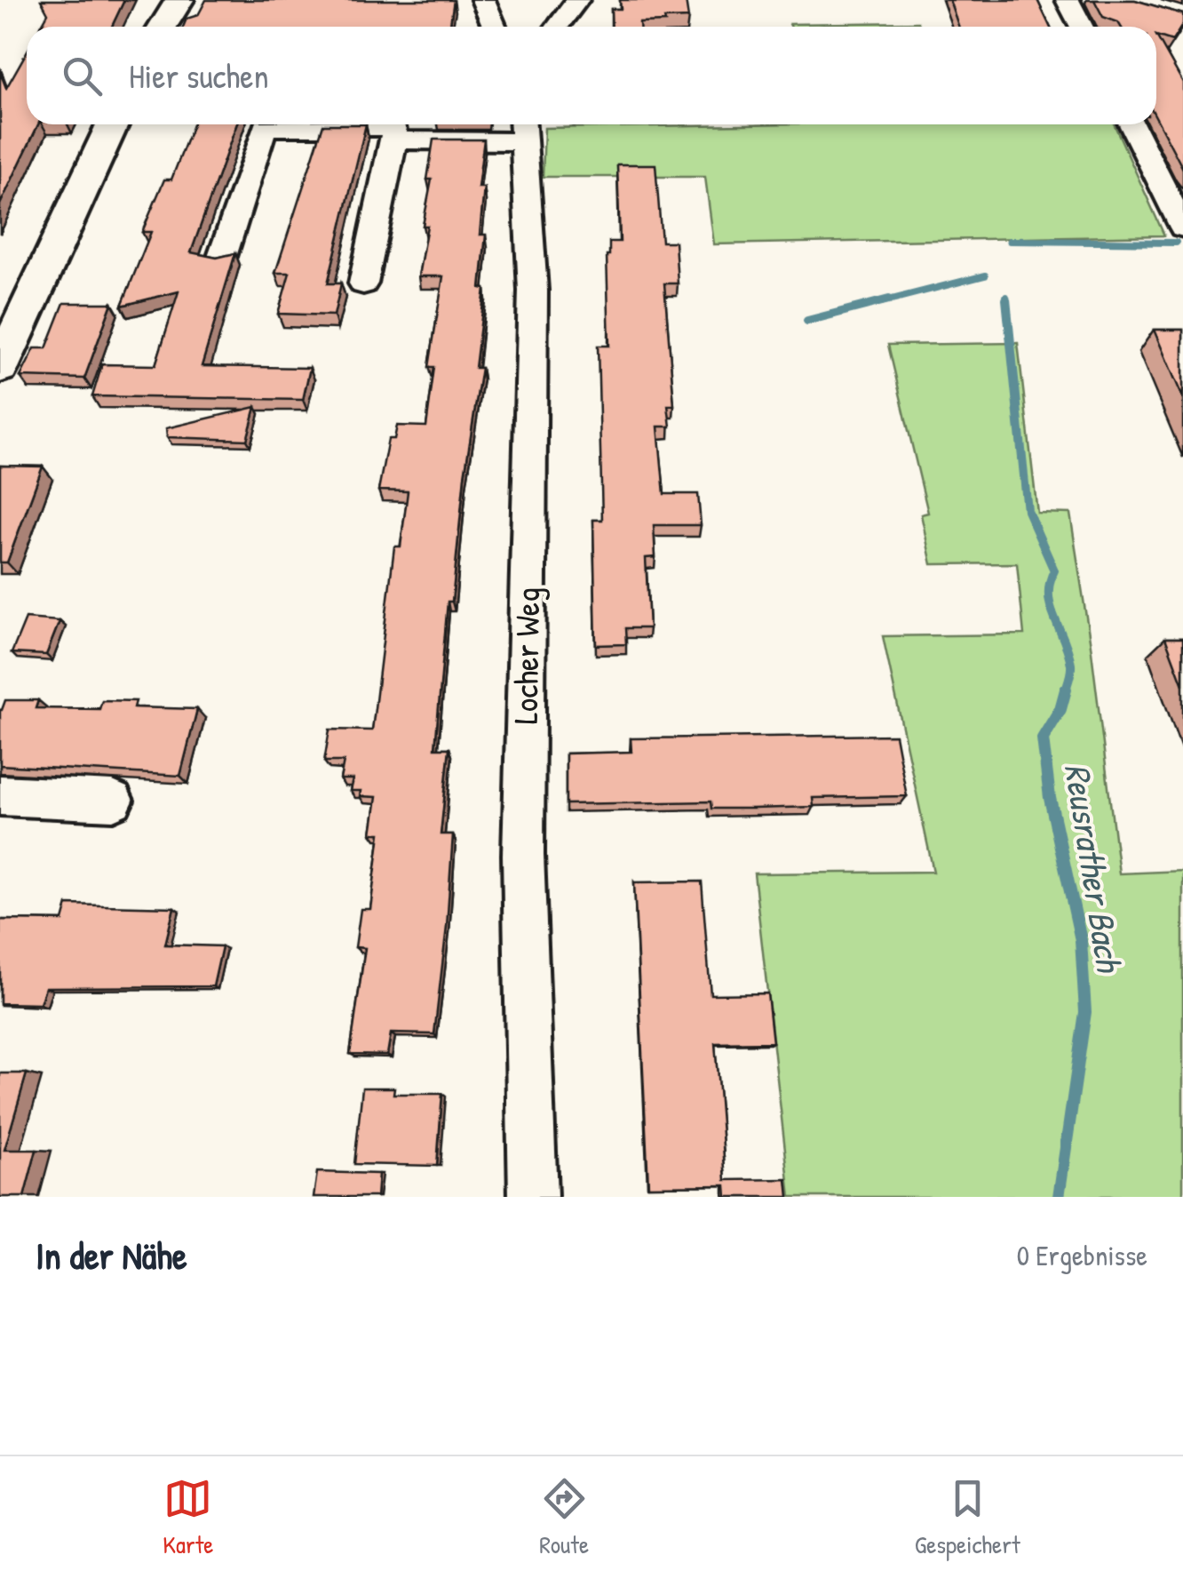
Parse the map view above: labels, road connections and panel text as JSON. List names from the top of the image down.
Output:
{
  "streets": {
    "street": ["Locher Weg"]
  },
  "water": ["Reusrather Bach"],
  "page": {
    "search": "Hier suchen",
    "heading": ["In der Nähe", "0 Ergebnisse"],
    "nav": ["Karte", "Route", "Gespeichert"]
  }
}
